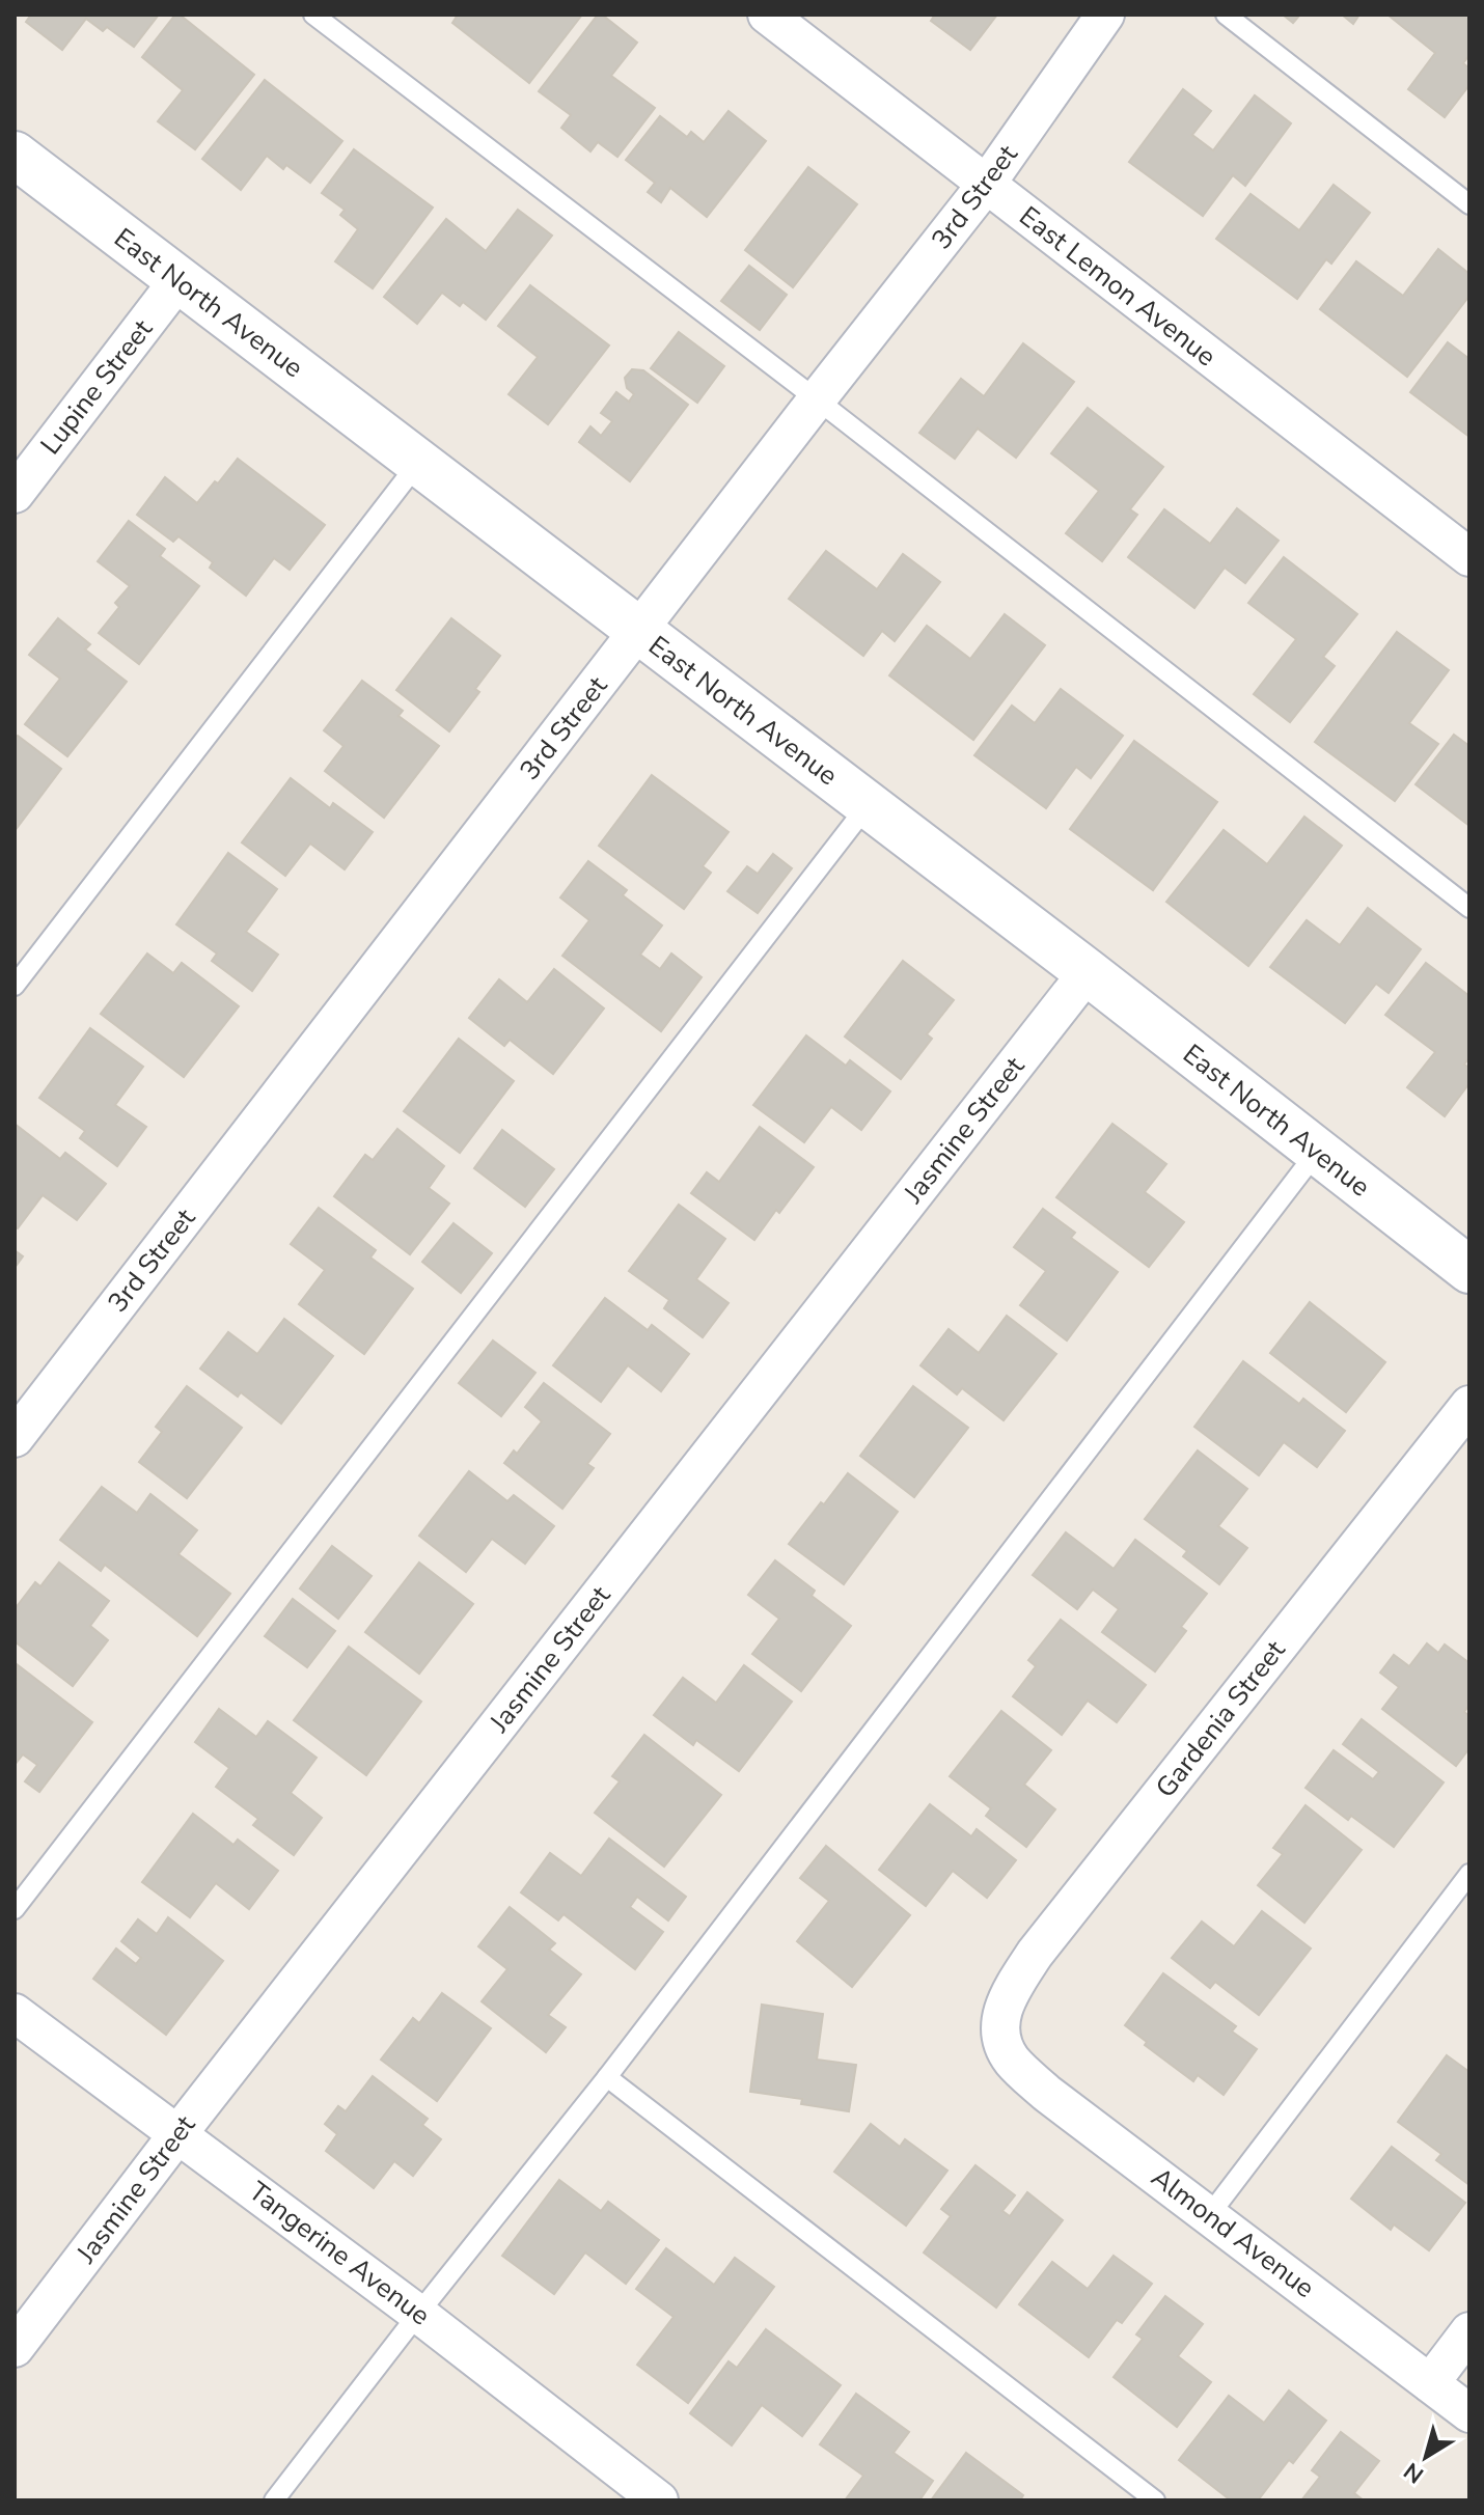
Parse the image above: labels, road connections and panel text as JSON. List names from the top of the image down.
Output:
{
  "streets": {
    "street": [
      "3rd Street",
      "East Lemon Avenue",
      "East North Avenue",
      "Lupine Street",
      "Jasmine Street",
      "Gardenia Street",
      "Almond Avenue",
      "Tangerine Avenue"
    ]
  },
  "crossings": [
    ["3rd Street", "East Lemon Avenue"],
    ["3rd Street", "East North Avenue"],
    ["East North Avenue", "Lupine Street"],
    ["East North Avenue", "Jasmine Street"],
    ["Jasmine Street", "Tangerine Avenue"],
    ["Gardenia Street", "Almond Avenue"]
  ],
  "north": "bottom left"
}
